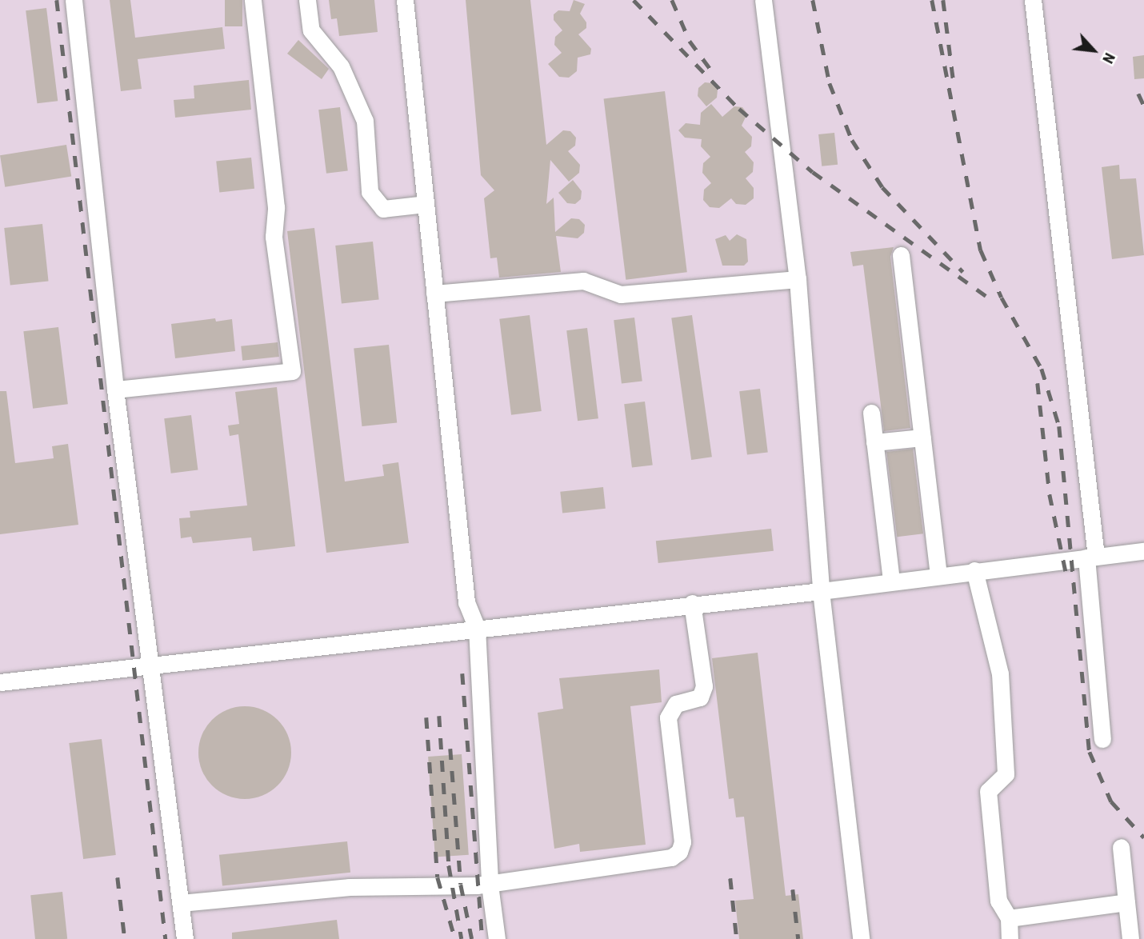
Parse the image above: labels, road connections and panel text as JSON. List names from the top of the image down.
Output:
{
  "north": "bottom right"
}
